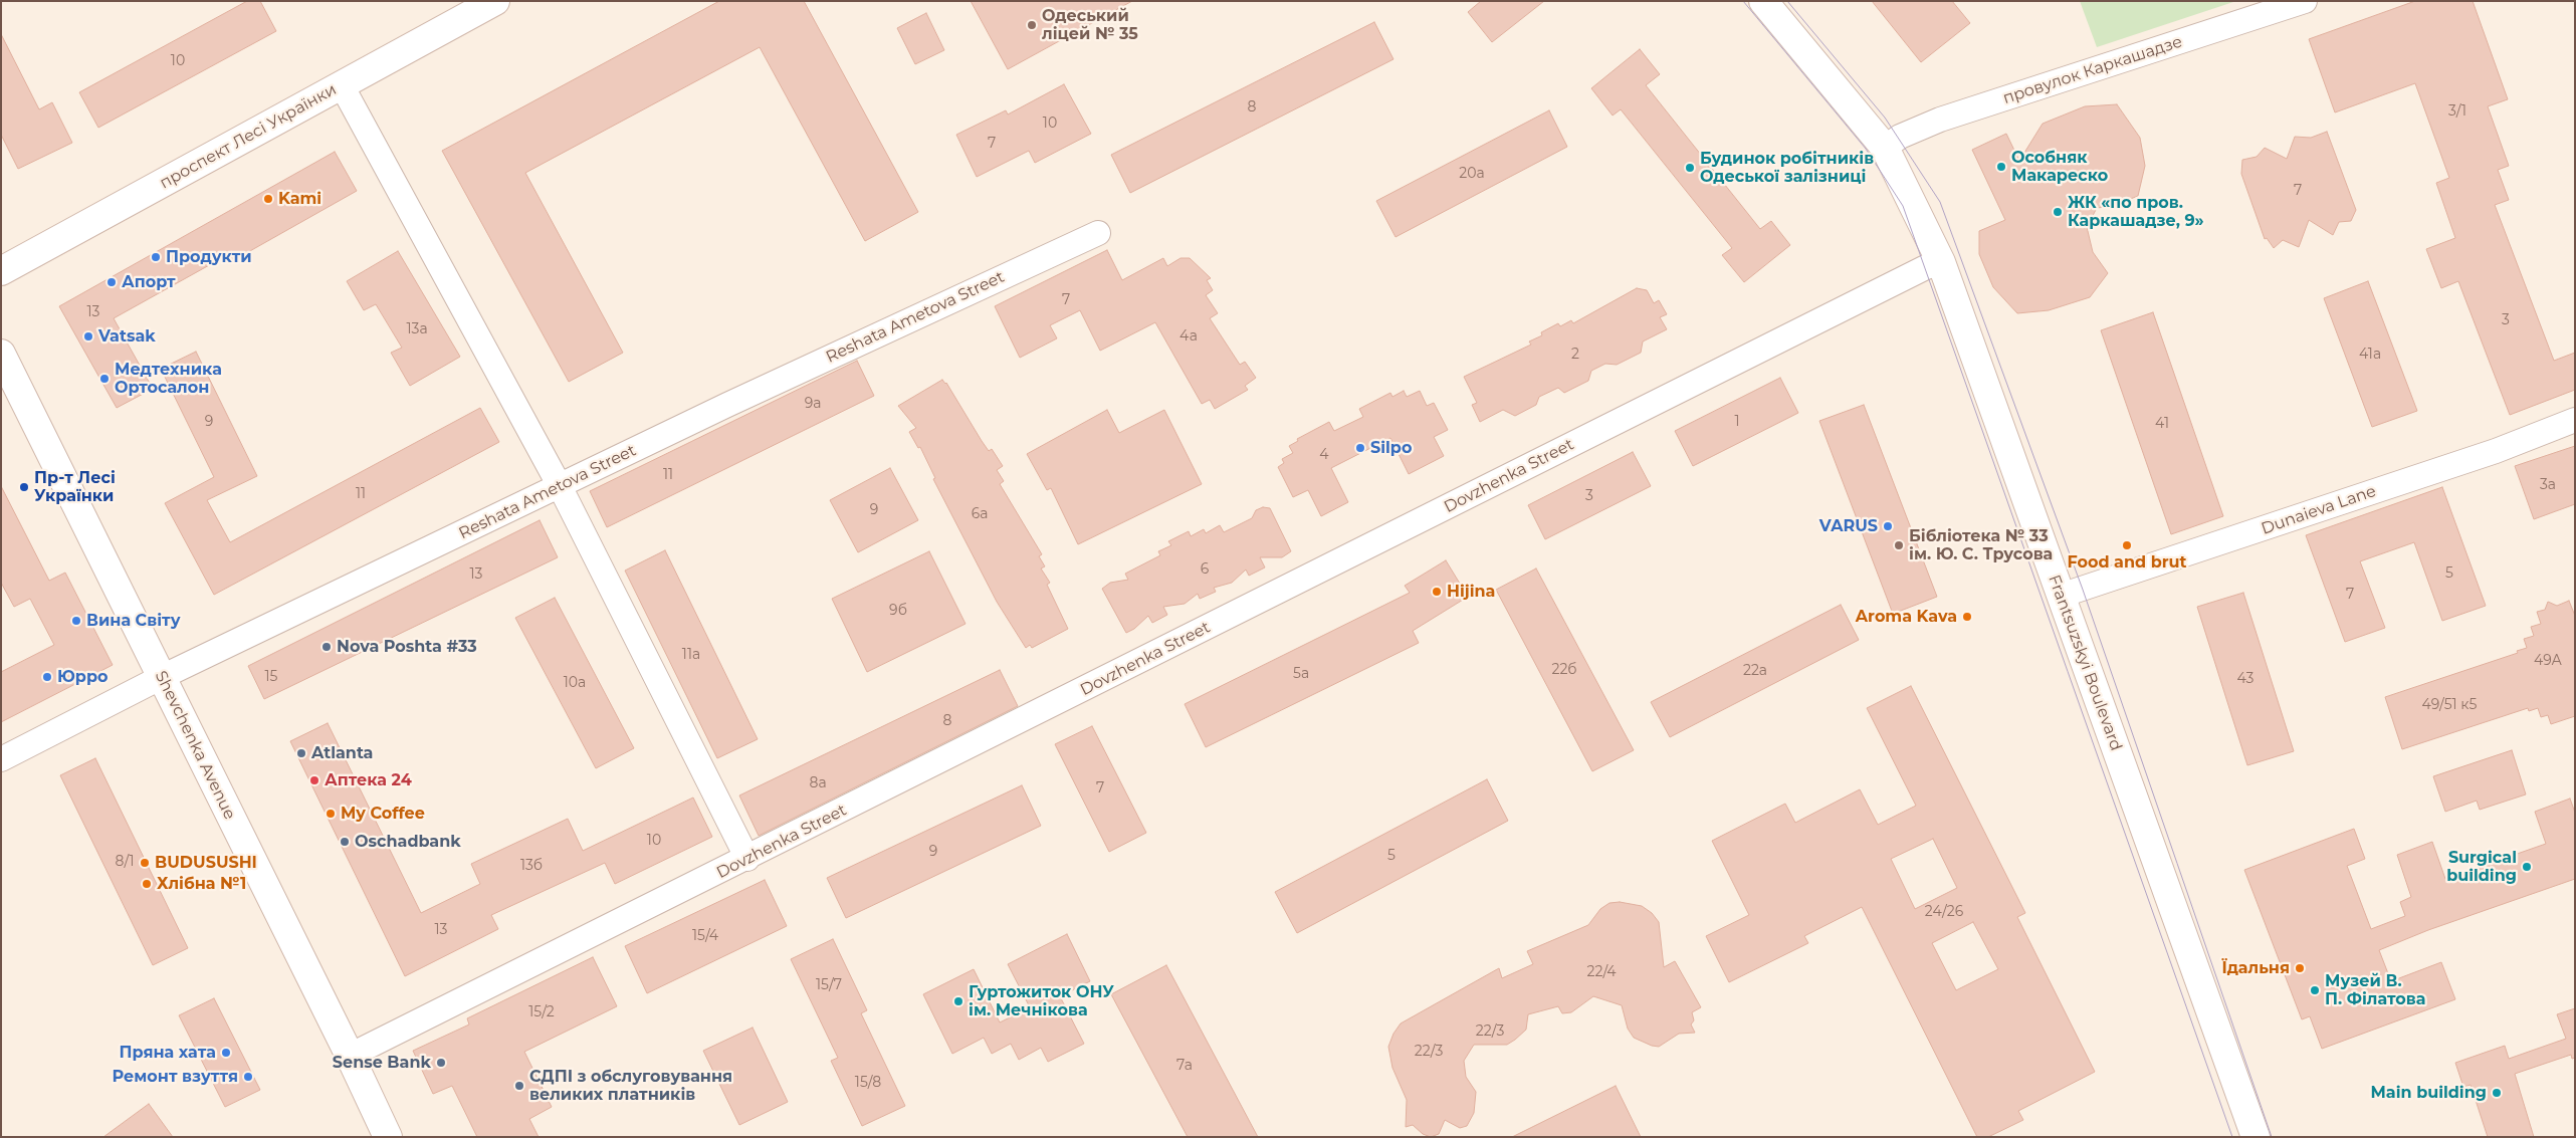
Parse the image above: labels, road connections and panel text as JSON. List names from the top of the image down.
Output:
{
  "streets": {
    "street": [
      "провулок Каркашадзе",
      "проспект Лесі Українки",
      "Reshata Ametova Street",
      "Dovzhenka Street",
      "Dunaieva Lane",
      "Frantsuzskyi Boulevard",
      "Shevchenka Avenue"
    ]
  },
  "crossings": [
    ["провулок Каркашадзе", "Frantsuzskyi Boulevard"],
    ["Reshata Ametova Street", "Shevchenka Avenue"],
    ["Dovzhenka Street", "Frantsuzskyi Boulevard"],
    ["Dovzhenka Street", "Shevchenka Avenue"],
    ["Dunaieva Lane", "Frantsuzskyi Boulevard"]
  ],
  "places": [
    "Одеський ліцей № 35",
    "Особняк Макареско",
    "Будинок робітників Одеської залізниці",
    "Kami",
    "ЖК «по пров. Каркашадзе, 9»",
    "Продукти",
    "Апорт",
    "Vatsak",
    "Медтехника Ортосалон",
    "Silpo",
    "Пр-т Лесі Українки",
    "VARUS",
    "Бібліотека № 33 ім. Ю. С. Трусова",
    "Food and brut",
    "Hijina",
    "Aroma Kava",
    "Вина Світу",
    "Nova Poshta #33",
    "Юрро",
    "Atlanta",
    "Аптека 24",
    "My Coffee",
    "Oschadbank",
    "BUDUSUSHI",
    "Surgical building",
    "Хлібна №1",
    "Їдальня",
    "Музей В. П. Філатова",
    "Гуртожиток ОНУ ім. Мечнікова",
    "Пряна хата",
    "Sense Bank",
    "Ремонт взуття",
    "СДПІ з обслуговування великих платників",
    "Main building"
  ],
  "house_numbers": [
    "10",
    "8",
    "3/1",
    "10",
    "7",
    "20а",
    "7",
    "7",
    "13",
    "3",
    "13а",
    "4а",
    "2",
    "41а",
    "9а",
    "9",
    "1",
    "41",
    "4",
    "11",
    "3а",
    "11",
    "3",
    "9",
    "6а",
    "6",
    "5",
    "13",
    "7",
    "9б",
    "11а",
    "49А",
    "22б",
    "22а",
    "5а",
    "15",
    "43",
    "10а",
    "49/51 к5",
    "8",
    "8а",
    "7",
    "10",
    "9",
    "5",
    "8/1",
    "13б",
    "24/26",
    "13",
    "15/4",
    "22/4",
    "15/7",
    "15/2",
    "22/3",
    "22/3",
    "7а",
    "15/8"
  ]
}
